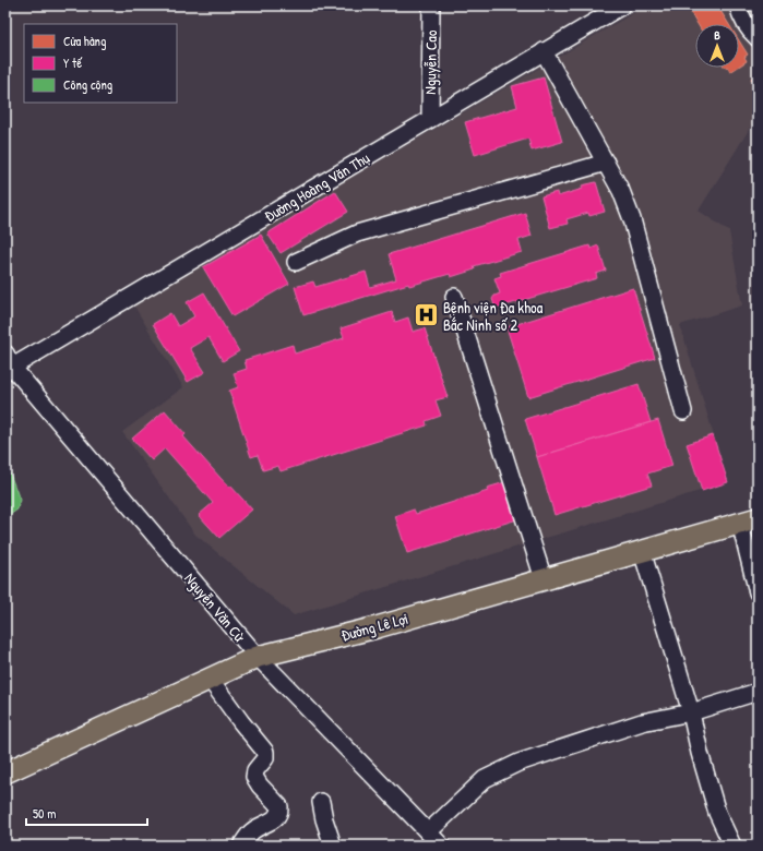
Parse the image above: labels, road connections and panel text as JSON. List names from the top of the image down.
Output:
{
  "streets": {
    "main road": ["Đường Lê Lợi"],
    "street": ["Nguyễn Cao", "Đường Hoàng Văn Thụ", "Nguyễn Văn Cừ"]
  },
  "crossings": [
    ["Nguyễn Cao", "Đường Hoàng Văn Thụ"],
    ["Đường Hoàng Văn Thụ", "Nguyễn Văn Cừ"],
    ["Nguyễn Văn Cừ", "Đường Lê Lợi"]
  ],
  "places": {
    "hospital": ["Bệnh viện Đa khoa Bắc Ninh số 2"]
  },
  "legend": ["Cửa hàng", "Y tế", "Công cộng"],
  "scale_bar": "50 m",
  "north": "top"
}
